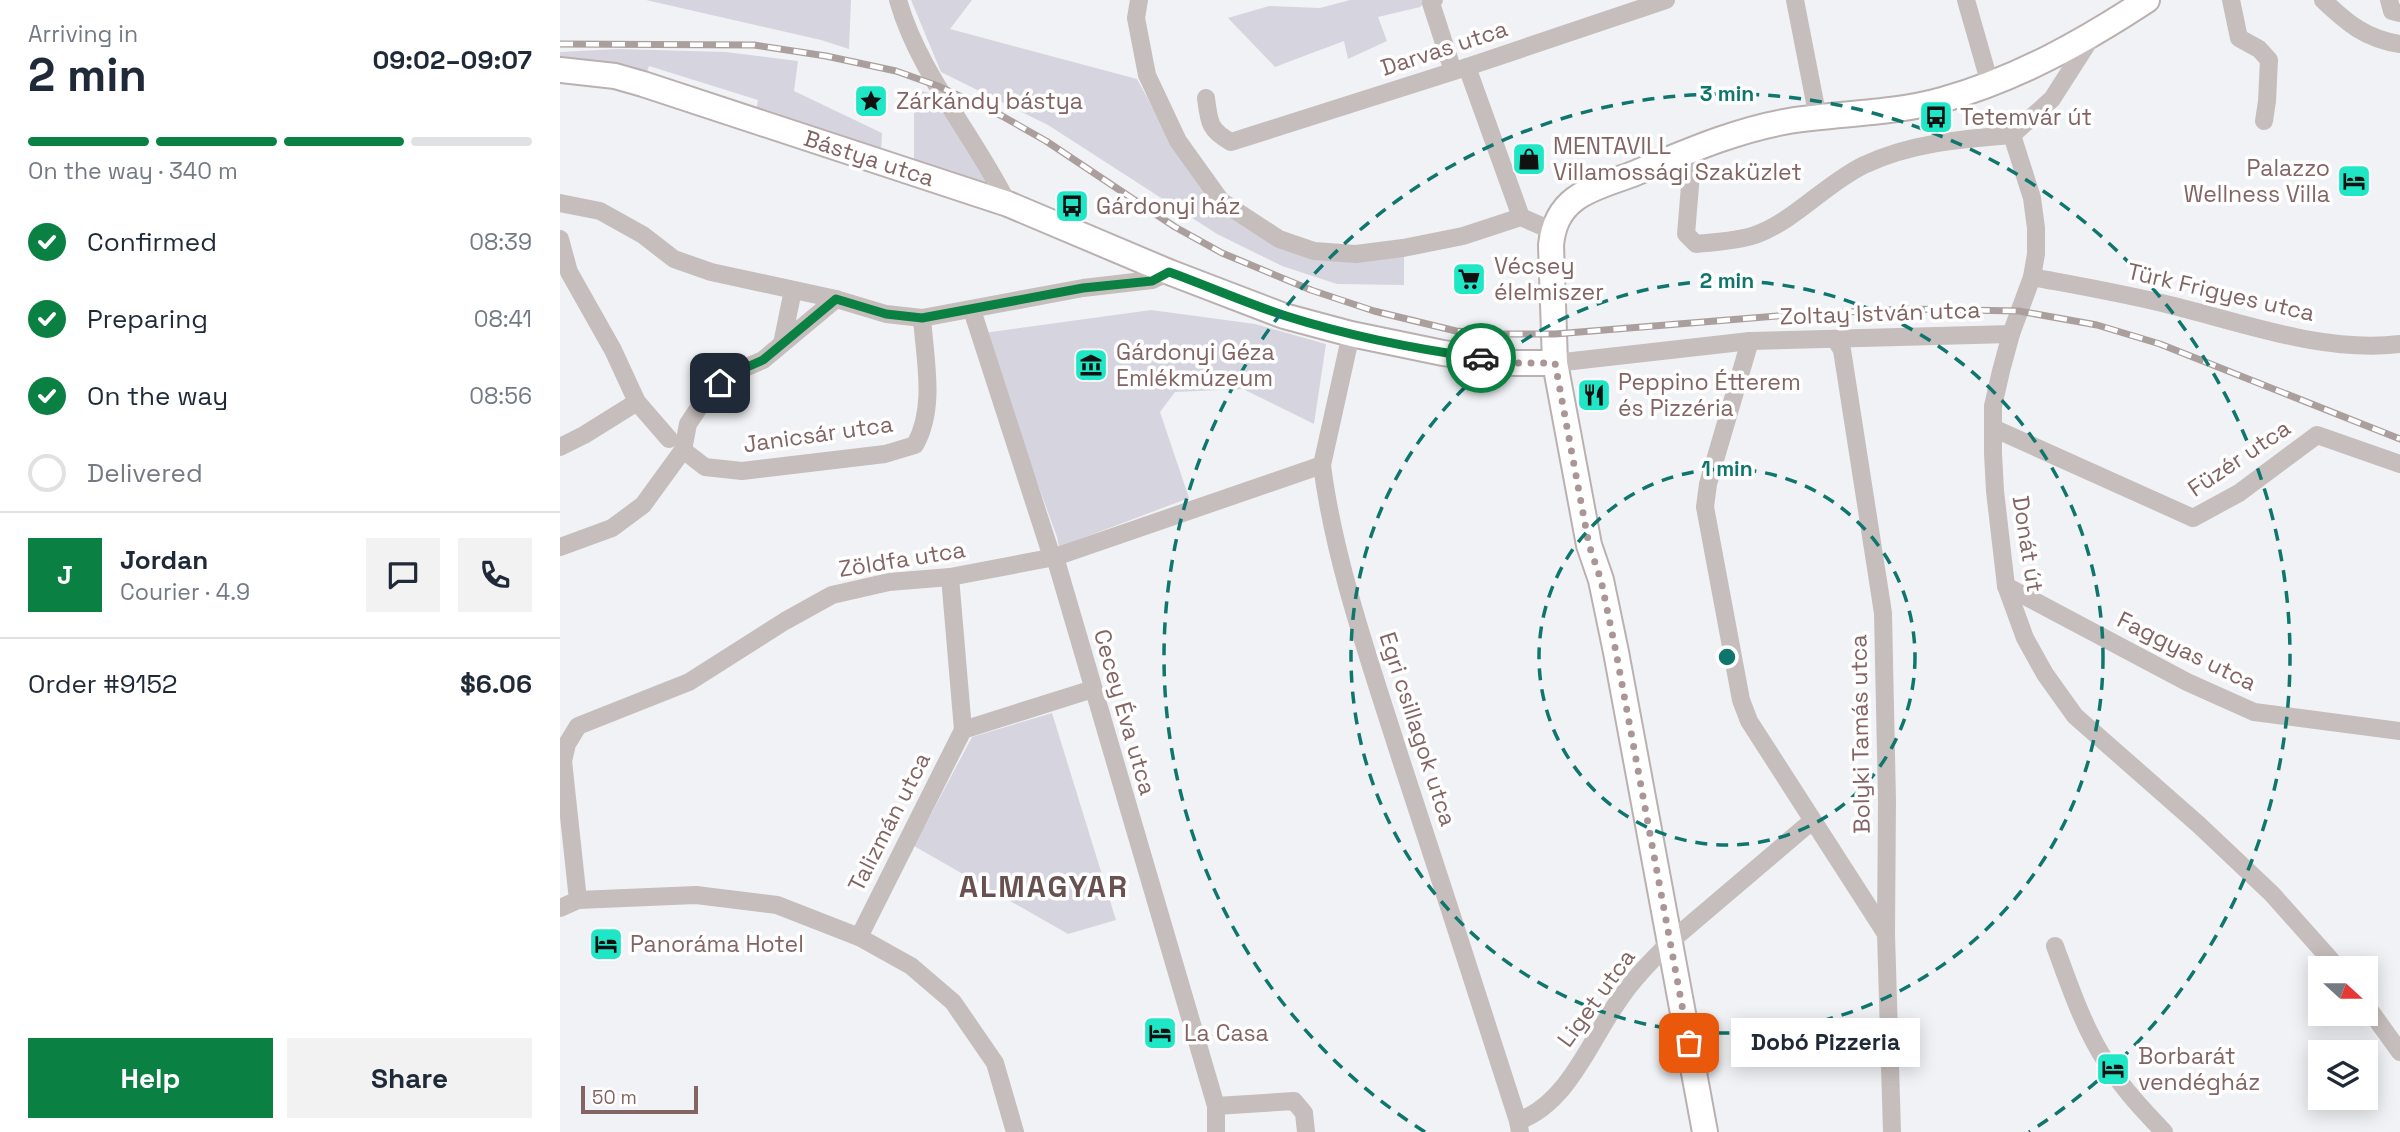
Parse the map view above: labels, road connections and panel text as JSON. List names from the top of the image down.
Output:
{
  "streets": {
    "main road": ["Bástya utca"],
    "street": [
      "Darvas utca",
      "Türk Frigyes utca",
      "Zoltay István utca",
      "Janicsár utca",
      "Füzér utca",
      "Donát út",
      "Zöldfa utca",
      "Faggyas utca",
      "Cecey Éva utca",
      "Egri csillagok utca",
      "Bolyki Tamás utca",
      "Talizmán utca",
      "Liget utca"
    ]
  },
  "crossings": [
    ["Bástya utca", "Zoltay István utca"],
    ["Bástya utca", "Egri csillagok utca"],
    ["Türk Frigyes utca", "Donát út"],
    ["Zoltay István utca", "Donát út"],
    ["Zoltay István utca", "Bolyki Tamás utca"],
    ["Füzér utca", "Donát út"],
    ["Donát út", "Faggyas utca"],
    ["Zöldfa utca", "Cecey Éva utca"],
    ["Zöldfa utca", "Egri csillagok utca"],
    ["Egri csillagok utca", "Liget utca"]
  ],
  "districts": ["ALMAGYAR"],
  "places": {
    "place": ["Zárkándy bástya"],
    "bus stop": ["Tetemvár út", "Gárdonyi ház"],
    "shop": ["MENTAVILL Villamossági Szaküzlet"],
    "hotel": [
      "Palazzo Wellness Villa",
      "Panoráma Hotel",
      "La Casa",
      "Borbarát vendégház"
    ],
    "supermarket": ["Vécsey élelmiszer"],
    "museum": ["Gárdonyi Géza Emlékmúzeum"],
    "restaurant": ["Peppino Étterem és Pizzéria"],
    "other": ["Dobó Pizzeria"]
  },
  "scale_bar": "50 m",
  "north": "right",
  "page": {
    "heading": ["2 min", "Arriving in", "09:02–09:07"],
    "panel": [
      "Jordan",
      "Courier · 4.9",
      "Order #9152",
      "$6.06"
    ],
    "bar": "On the way · 340 m",
    "list": [
      ["Confirmed", "08:39"],
      ["Preparing", "08:41"],
      ["On the way", "08:56"],
      "Delivered"
    ],
    "round": "J",
    "bubble": "Dobó Pizzeria",
    "buttons": ["Help", "Share"],
    "scale": "50 m"
  },
  "rings": ["3 min", "2 min", "1 min"]
}
